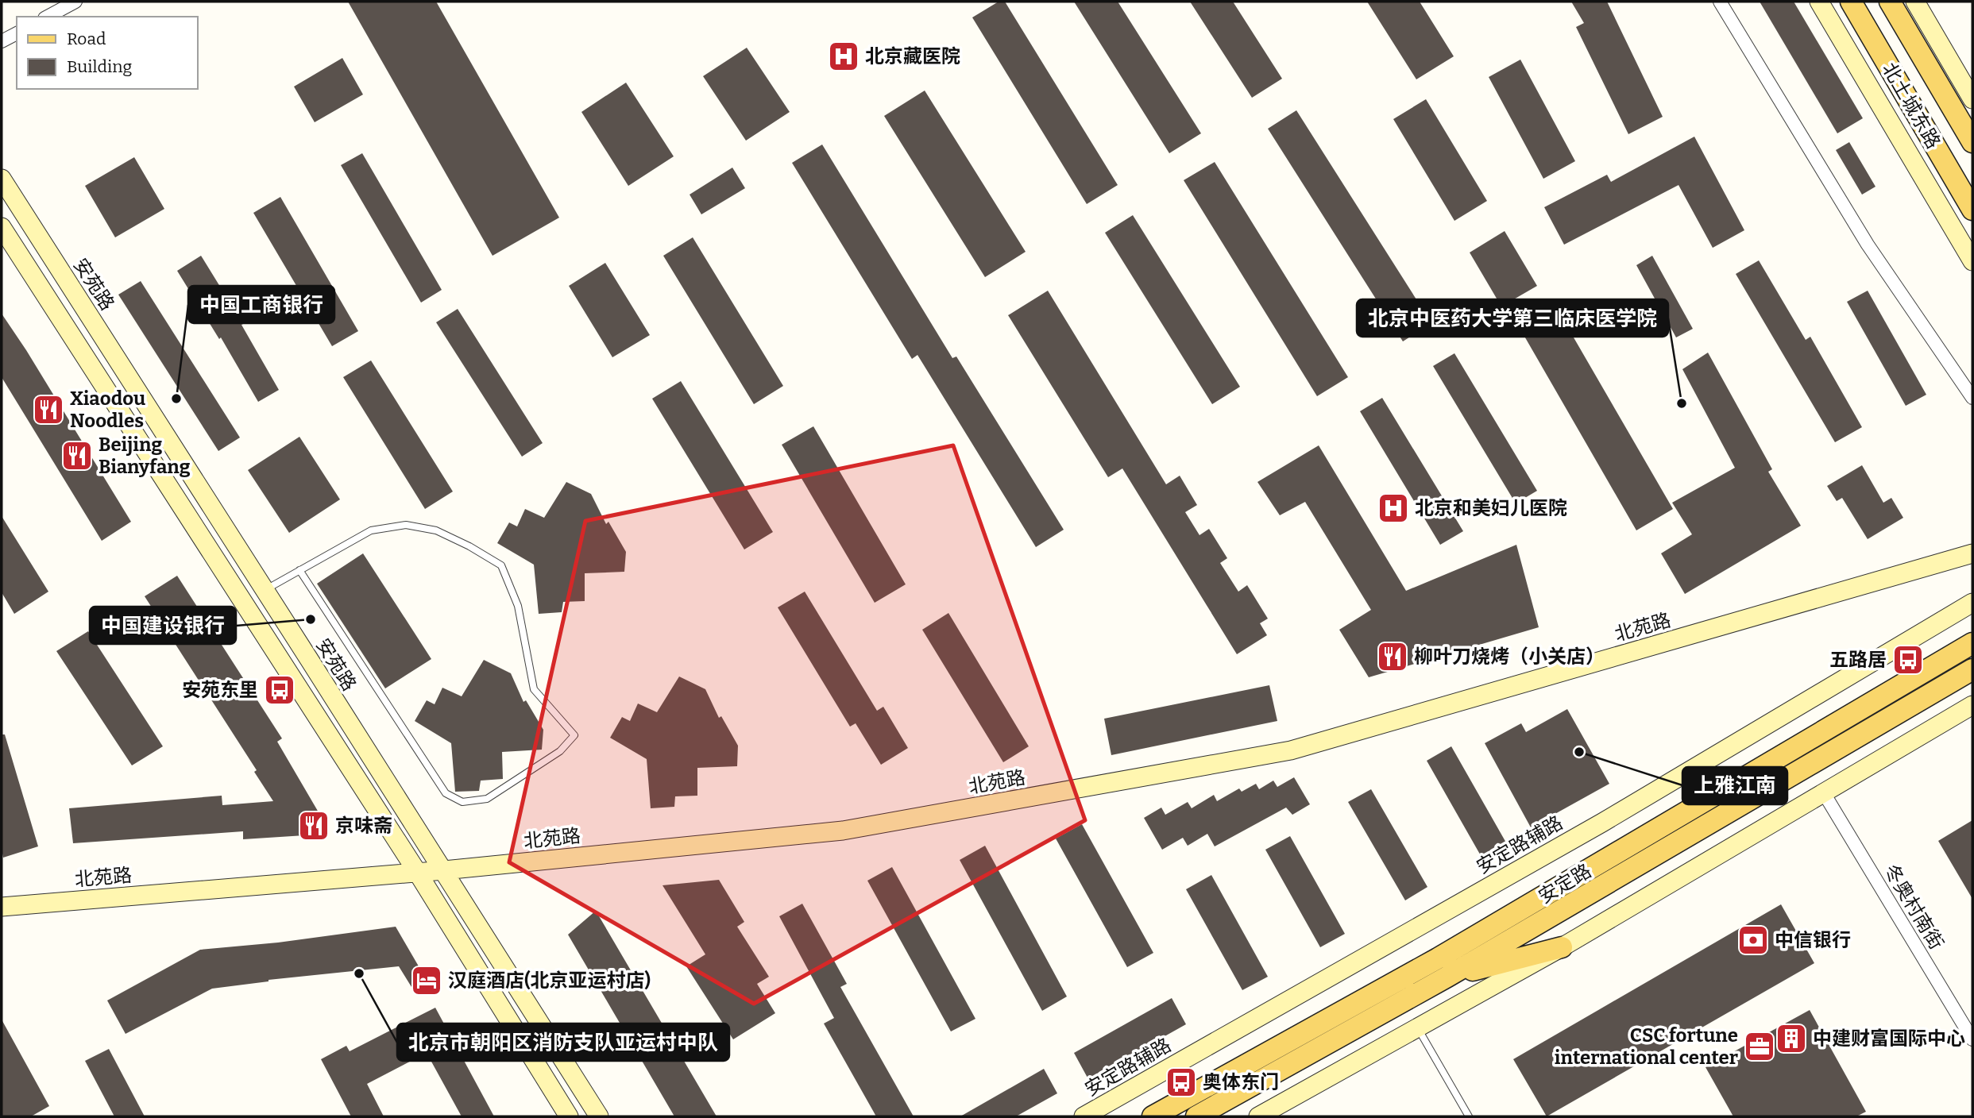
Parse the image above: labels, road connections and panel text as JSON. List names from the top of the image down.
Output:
{
  "streets": {
    "main road": ["北土城东路", "安定路"],
    "street": [
      "安苑路",
      "北苑路",
      "安定路辅路",
      "冬奥村南街"
    ]
  },
  "crossings": [
    ["安苑路", "北苑路"]
  ],
  "places": {
    "hospital": ["北京藏医院", "北京和美妇儿医院"],
    "other": [
      "中国工商银行",
      "北京中医药大学第三临床医学院",
      "中国建设银行",
      "上雅江南",
      "北京市朝阳区消防支队亚运村中队"
    ],
    "restaurant": [
      "Xiaodou Noodles",
      "Beijing Bianyfang",
      "柳叶刀烧烤（小关店）",
      "京味斋"
    ],
    "bus stop": ["五路居", "安苑东里", "奥体东门"],
    "bank": ["中信银行"],
    "hotel": ["汉庭酒店(北京亚运村店)"],
    "building": ["中建财富国际中心"],
    "office": ["CSC fortune international center"]
  },
  "legend": ["Road", "Building"]
}
